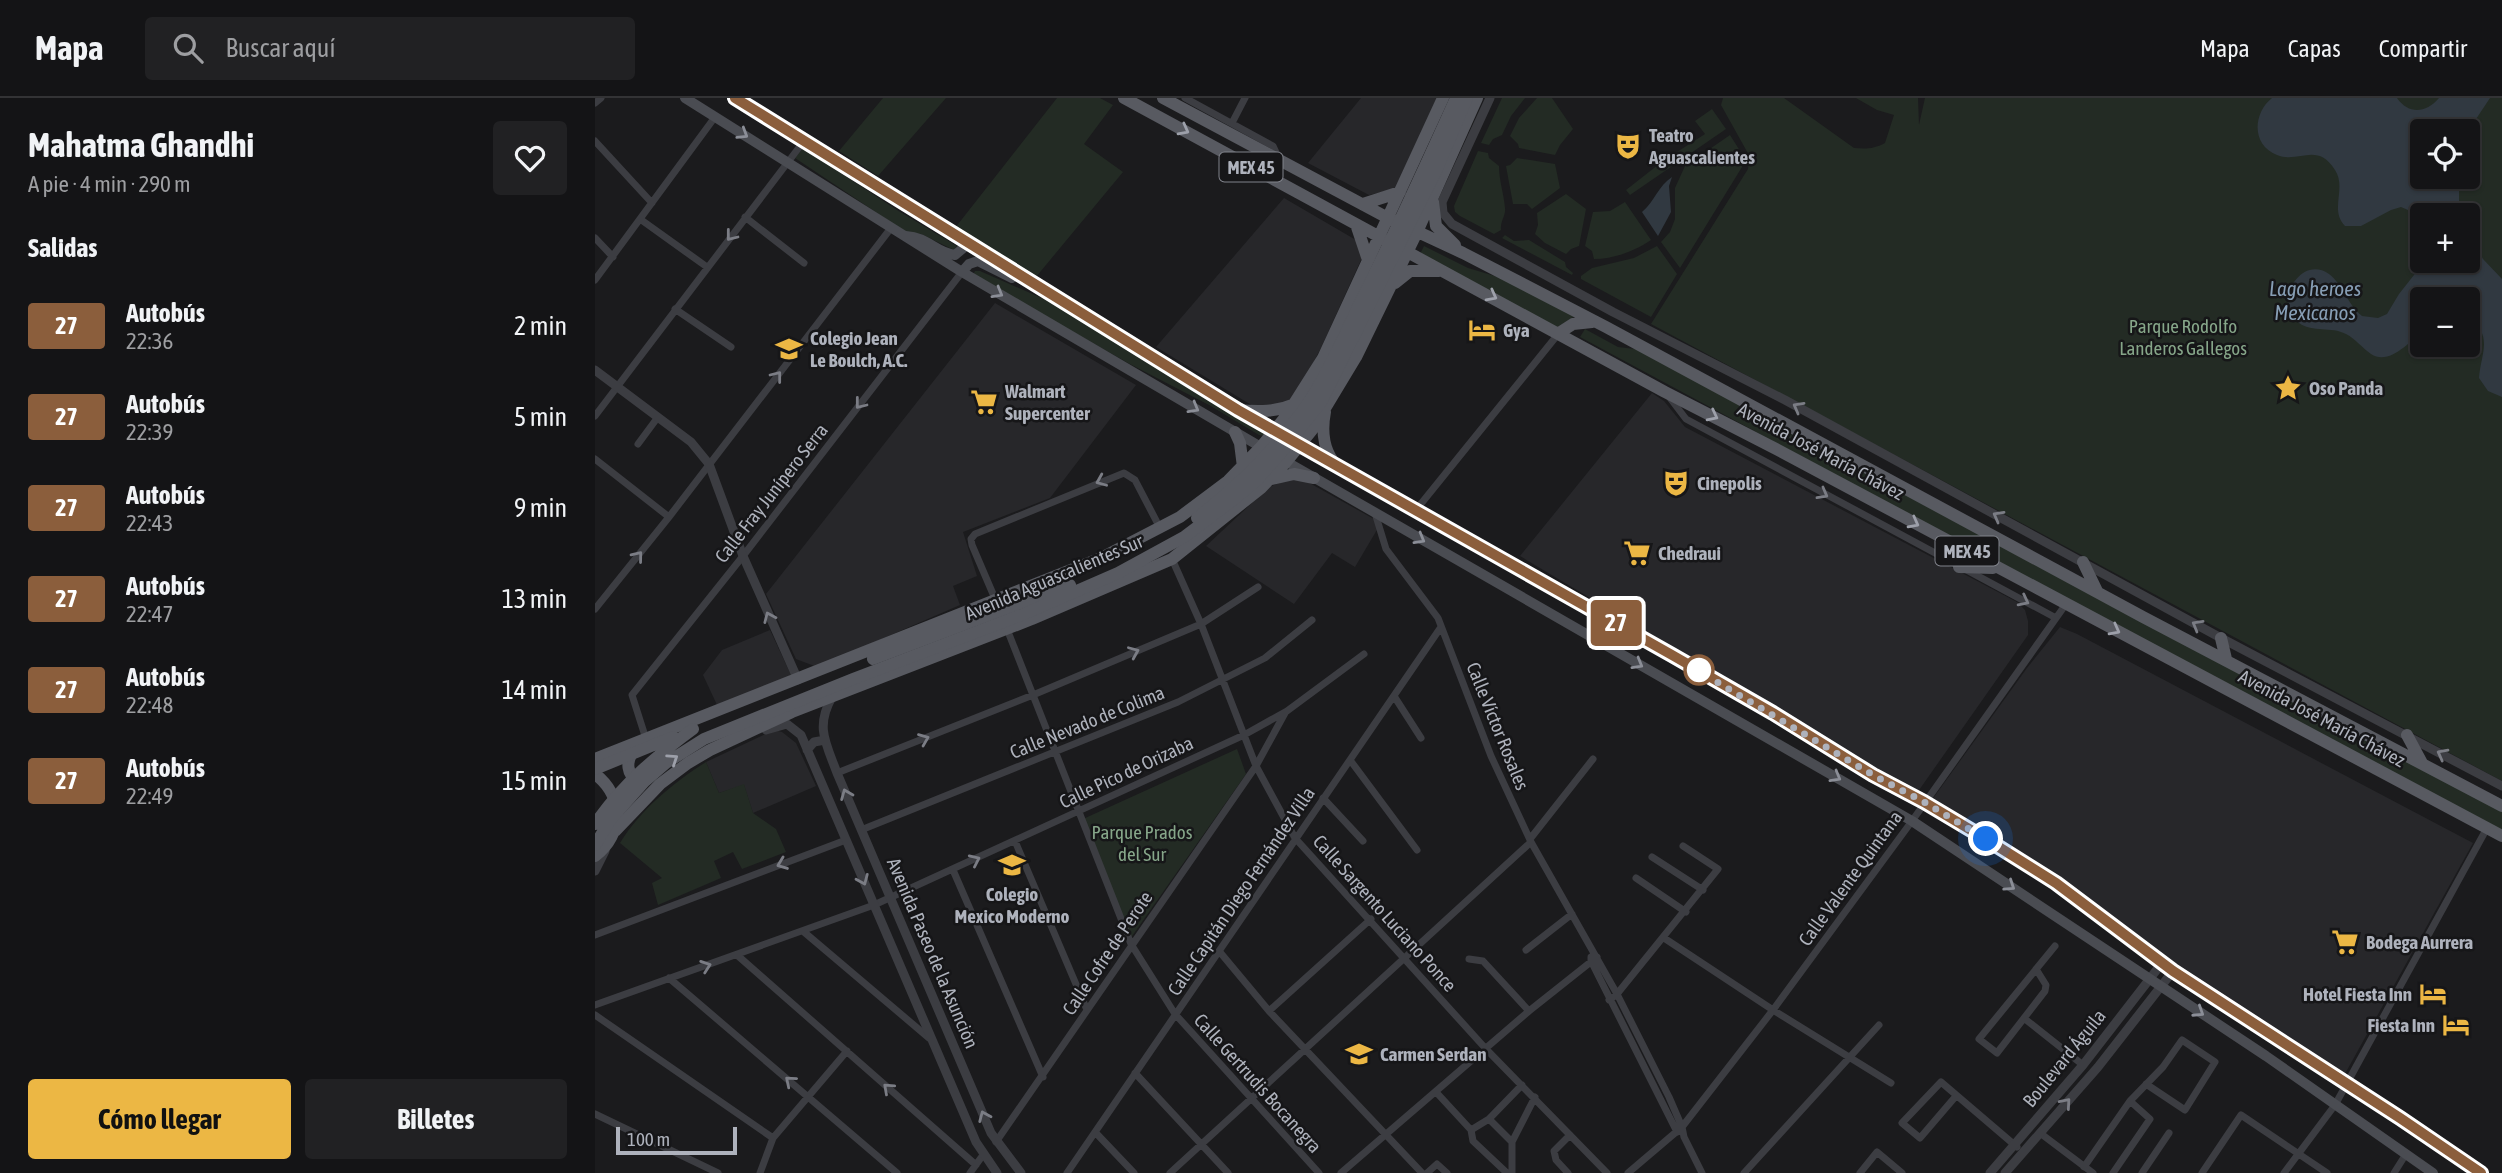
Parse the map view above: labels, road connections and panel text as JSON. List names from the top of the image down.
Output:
{
  "streets": {
    "main road": ["MEX 45", "Avenida José María Chávez", "Avenida Aguascalientes Sur"],
    "street": [
      "Calle Fray Junípero Serra",
      "Calle Nevado de Colima",
      "Calle Víctor Rosales",
      "Calle Pico de Orizaba",
      "Calle Valente Quintana",
      "Calle Capitán Diego Fernández Villa",
      "Calle Sargento Luciano Ponce",
      "Avenida Paseo de la Asunción",
      "Calle Cofre de Perote",
      "Boulevard Águila",
      "Calle Gertrudis Bocanegra"
    ]
  },
  "crossings": [
    ["Avenida José María Chávez", "Avenida Aguascalientes Sur"],
    ["Avenida José María Chávez", "Calle Valente Quintana"],
    ["Calle Fray Junípero Serra", "Avenida Aguascalientes Sur"],
    ["Avenida Aguascalientes Sur", "Calle Sargento Luciano Ponce"],
    ["Avenida Aguascalientes Sur", "Avenida Paseo de la Asunción"],
    ["Avenida Aguascalientes Sur", "Calle Gertrudis Bocanegra"],
    ["Calle Nevado de Colima", "Calle Sargento Luciano Ponce"],
    ["Calle Nevado de Colima", "Avenida Paseo de la Asunción"],
    ["Calle Nevado de Colima", "Calle Gertrudis Bocanegra"],
    ["Calle Víctor Rosales", "Calle Valente Quintana"],
    ["Calle Víctor Rosales", "Calle Capitán Diego Fernández Villa"],
    ["Calle Pico de Orizaba", "Calle Sargento Luciano Ponce"],
    ["Calle Pico de Orizaba", "Avenida Paseo de la Asunción"],
    ["Calle Pico de Orizaba", "Calle Cofre de Perote"],
    ["Calle Pico de Orizaba", "Calle Gertrudis Bocanegra"],
    ["Calle Capitán Diego Fernández Villa", "Calle Sargento Luciano Ponce"],
    ["Calle Capitán Diego Fernández Villa", "Calle Gertrudis Bocanegra"],
    ["Calle Sargento Luciano Ponce", "Calle Cofre de Perote"],
    ["Avenida Paseo de la Asunción", "Calle Cofre de Perote"],
    ["Calle Cofre de Perote", "Calle Gertrudis Bocanegra"]
  ],
  "one_way": ["Calle Fray Junípero Serra"],
  "water": ["Lago heroes Mexicanos"],
  "parks": ["Parque Rodolfo Landeros Gallegos", "Parque Prados del Sur"],
  "places": {
    "theatre": ["Teatro Aguascalientes", "Cinepolis"],
    "hotel": ["Gya", "Hotel Fiesta Inn", "Fiesta Inn"],
    "school or university": ["Colegio Jean Le Boulch, A.C.", "Colegio Mexico Moderno", "Carmen Serdan"],
    "place": ["Oso Panda"],
    "supermarket": ["Walmart Supercenter", "Chedraui", "Bodega Aurrera"]
  },
  "lines": ["bus line 27"],
  "scale_bar": "100 m",
  "page": {
    "header": "Mapa",
    "search": "Buscar aquí",
    "nav": ["Mapa", "Capas", "Compartir"],
    "heading": [
      ["Mahatma Ghandhi", "A pie · 4 min · 290 m"],
      "Salidas"
    ],
    "on_map": "27",
    "map_buttons": ["+", "−"],
    "list": [
      {
        "mark": "27",
        "name": "Autobús",
        "note": "22:36",
        "value": "2 min"
      },
      {
        "mark": "27",
        "name": "Autobús",
        "note": "22:39",
        "value": "5 min"
      },
      {
        "mark": "27",
        "name": "Autobús",
        "note": "22:43",
        "value": "9 min"
      },
      {
        "mark": "27",
        "name": "Autobús",
        "note": "22:47",
        "value": "13 min"
      },
      {
        "mark": "27",
        "name": "Autobús",
        "note": "22:48",
        "value": "14 min"
      },
      {
        "mark": "27",
        "name": "Autobús",
        "note": "22:49",
        "value": "15 min"
      }
    ],
    "buttons": ["Cómo llegar", "Billetes"],
    "scale": "100 m"
  }
}
